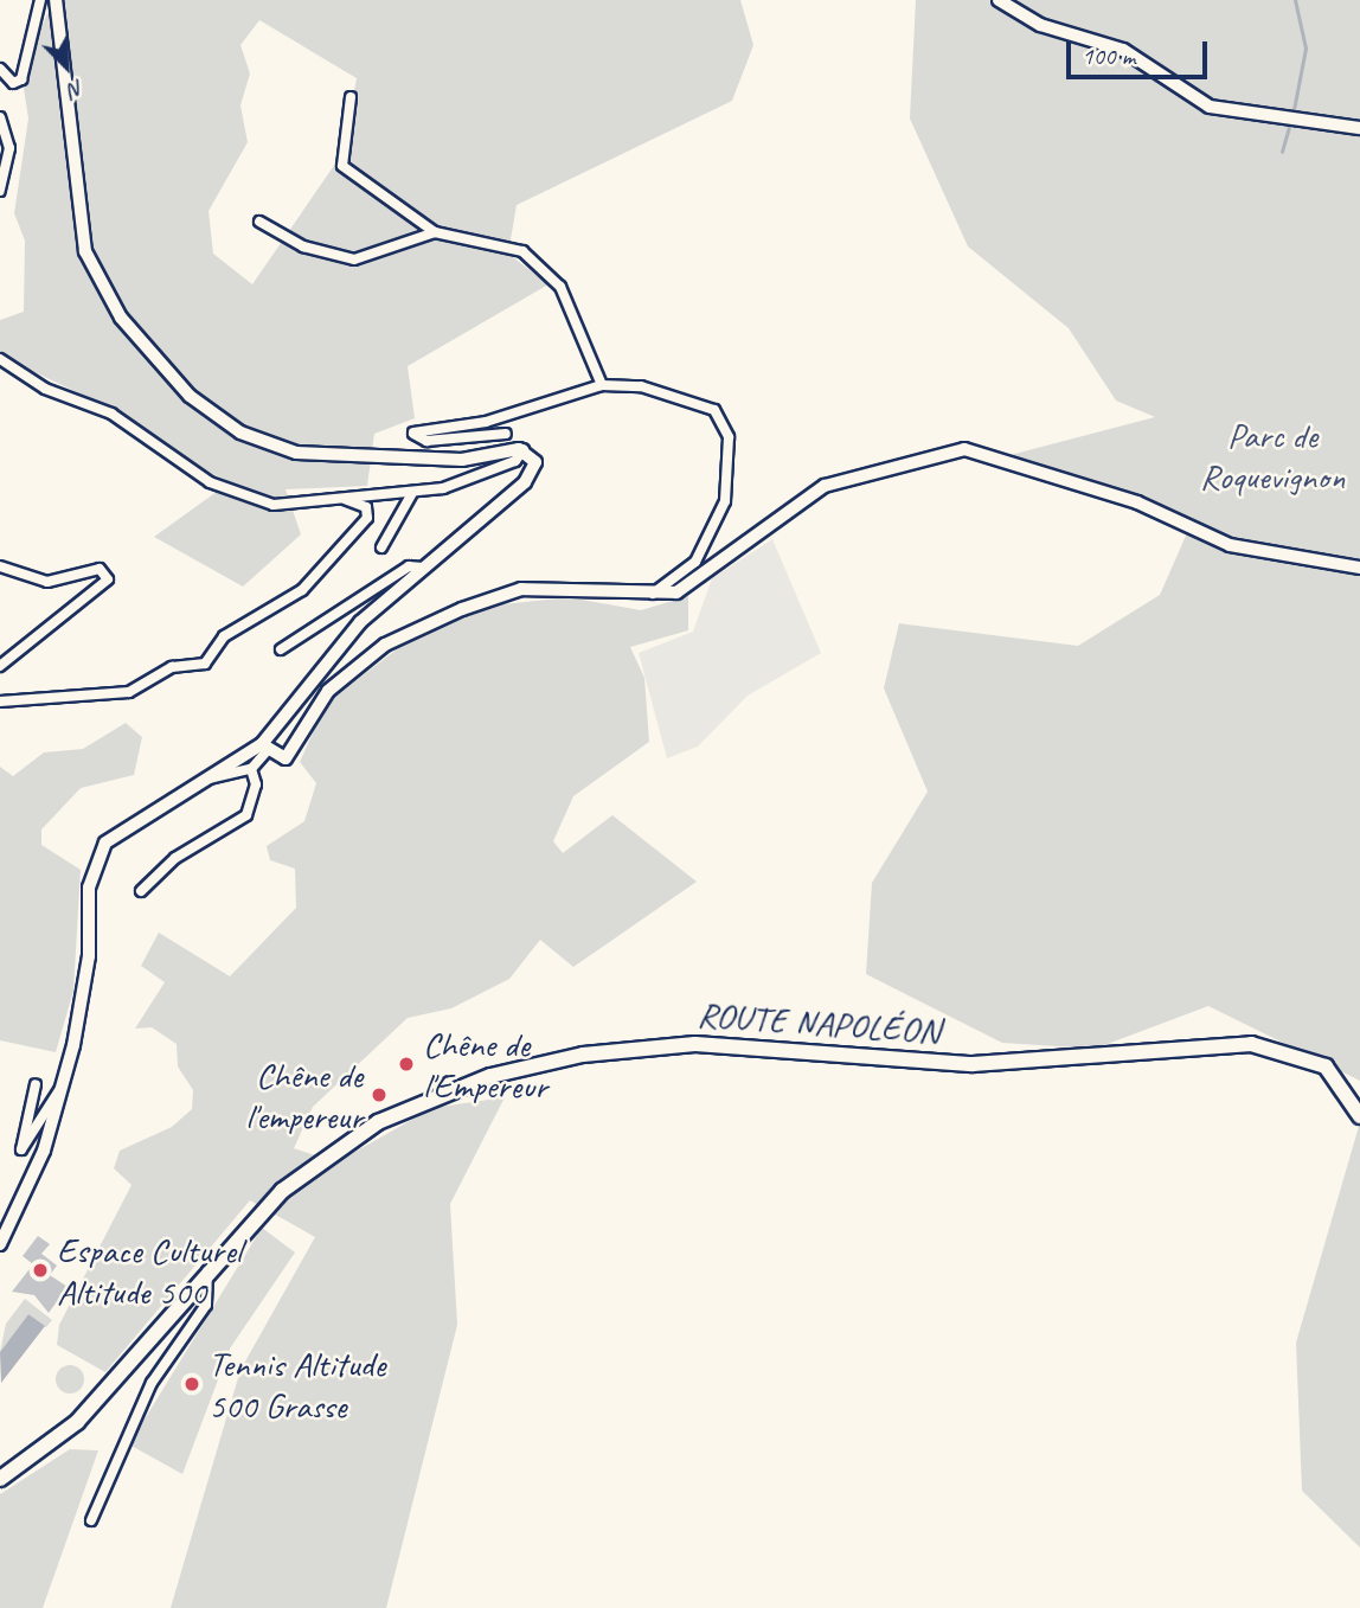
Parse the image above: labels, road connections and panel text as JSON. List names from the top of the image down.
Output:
{
  "streets": {
    "main road": ["ROUTE NAPOLÉON"]
  },
  "parks": ["Parc de Roquevignon"],
  "places": [
    "Chêne de l'Empereur",
    "Chêne de l'empereur",
    "Espace Culturel Altitude 500",
    "Tennis Altitude 500 Grasse"
  ],
  "scale_bar": "100 m",
  "north": "bottom right"
}
